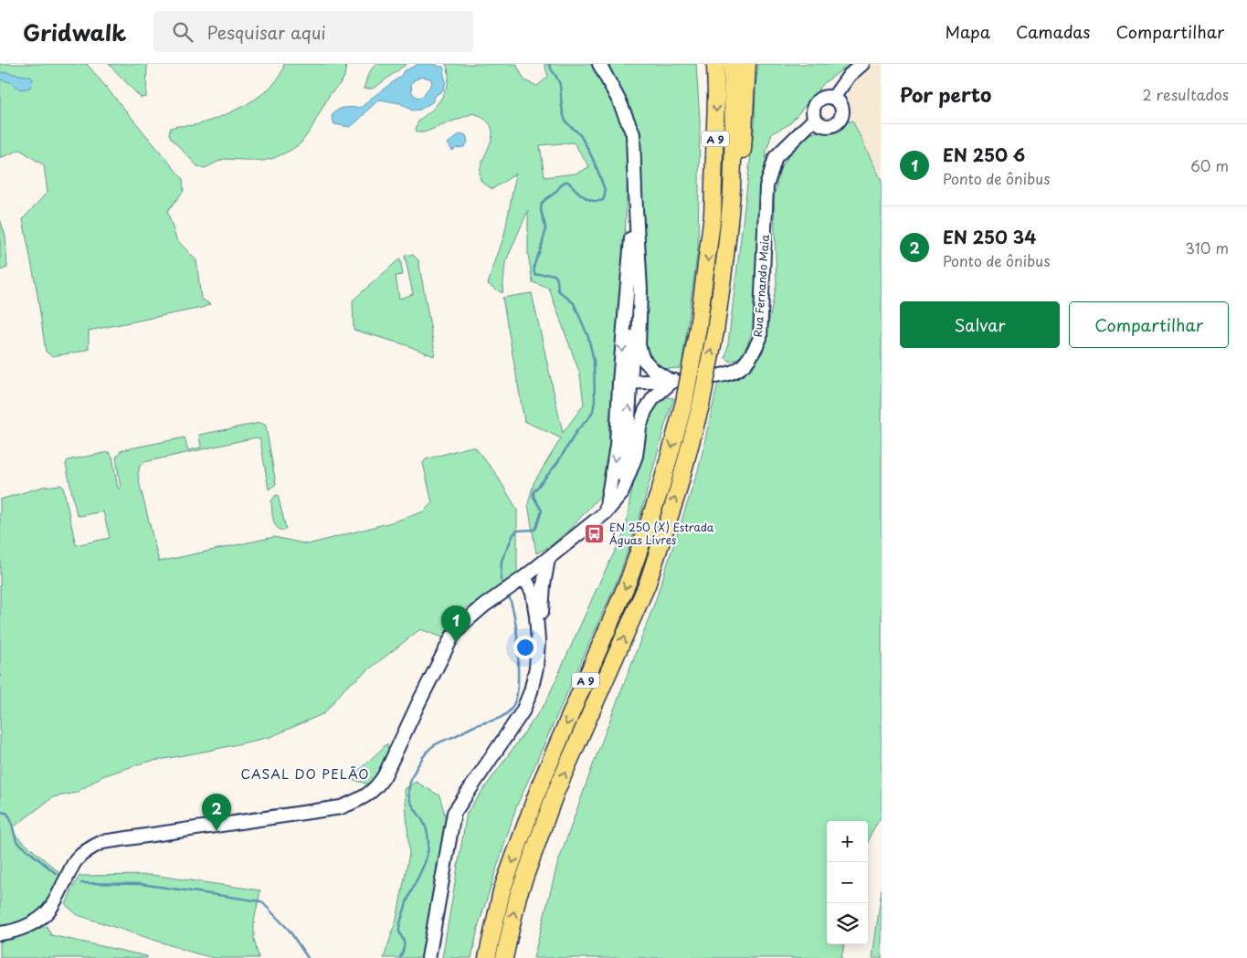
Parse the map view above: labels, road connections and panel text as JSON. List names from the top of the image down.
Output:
{
  "streets": {
    "highway": ["A 9"],
    "main road": ["Rua Fernando Maia"]
  },
  "districts": ["CASAL DO PELÃO"],
  "places": {
    "bus stop": ["EN 250 (X) Estrada Águas Livres"]
  },
  "page": {
    "header": "Gridwalk",
    "search": "Pesquisar aqui",
    "nav": ["Mapa", "Camadas", "Compartilhar"],
    "heading": ["Por perto", "2 resultados"],
    "list": [
      {
        "mark": "1",
        "name": "EN 250 6",
        "note": "Ponto de ônibus",
        "value": "60 m"
      },
      {
        "mark": "2",
        "name": "EN 250 34",
        "note": "Ponto de ônibus",
        "value": "310 m"
      }
    ],
    "buttons": ["Salvar", "Compartilhar"],
    "pins": ["1", "2"],
    "map_buttons": ["+", "−"]
  }
}
